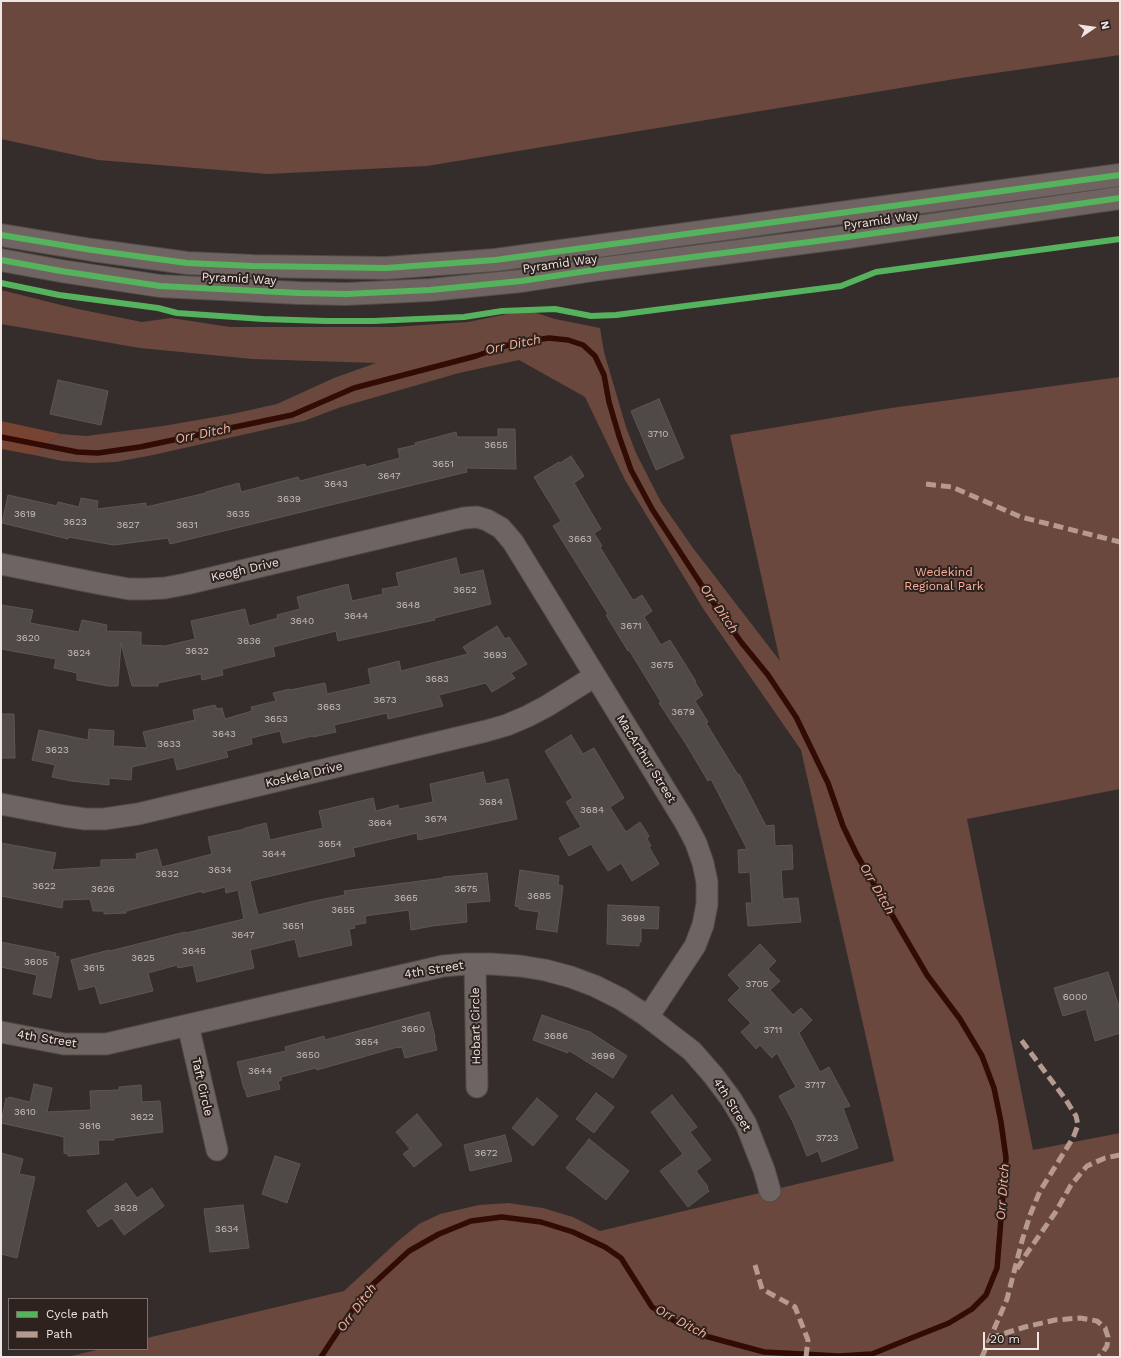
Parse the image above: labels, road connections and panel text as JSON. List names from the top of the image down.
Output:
{
  "streets": {
    "main road": ["Pyramid Way"],
    "street": [
      "Keogh Drive",
      "MacArthur Street",
      "Koskela Drive",
      "4th Street",
      "Hobart Circle",
      "Taft Circle"
    ]
  },
  "crossings": [
    ["Keogh Drive", "MacArthur Street"],
    ["MacArthur Street", "Koskela Drive"],
    ["MacArthur Street", "4th Street"],
    ["4th Street", "Hobart Circle"],
    ["4th Street", "Taft Circle"]
  ],
  "water": ["Orr Ditch"],
  "parks": ["Wedekind Regional Park"],
  "house_numbers": [
    "3710",
    "3655",
    "3651",
    "3647",
    "3643",
    "3639",
    "3619",
    "3635",
    "3623",
    "3627",
    "3631",
    "3663",
    "3652",
    "3648",
    "3644",
    "3640",
    "3671",
    "3620",
    "3636",
    "3632",
    "3624",
    "3693",
    "3675",
    "3683",
    "3673",
    "3663",
    "3679",
    "3653",
    "3643",
    "3633",
    "3623",
    "3684",
    "3684",
    "3674",
    "3664",
    "3654",
    "3644",
    "3634",
    "3632",
    "3622",
    "3626",
    "3675",
    "3685",
    "3665",
    "3655",
    "3698",
    "3651",
    "3647",
    "3645",
    "3625",
    "3605",
    "3615",
    "3705",
    "6000",
    "3660",
    "3711",
    "3686",
    "3654",
    "3650",
    "3696",
    "3644",
    "3717",
    "3610",
    "3622",
    "3616",
    "3723",
    "3672",
    "3628",
    "3634"
  ],
  "legend": ["Cycle path", "Path"],
  "scale_bar": "20 m",
  "north": "right"
}
